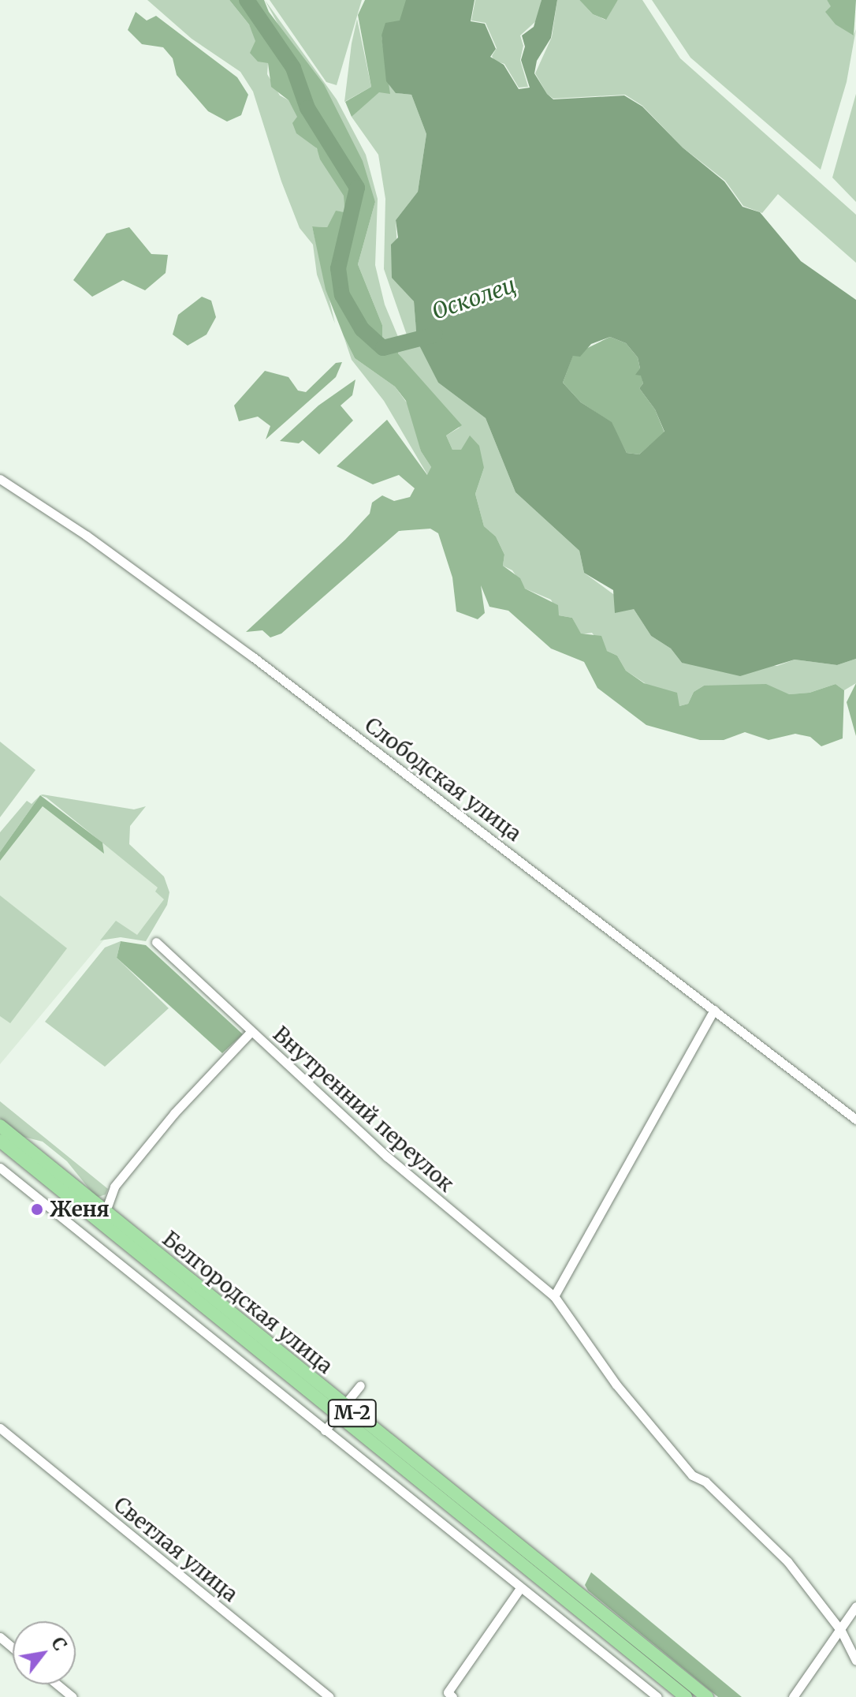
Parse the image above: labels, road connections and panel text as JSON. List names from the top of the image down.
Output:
{
  "streets": {
    "main road": ["Белгородская улица", "М-2"],
    "street": ["Слободская улица", "Внутренний переулок", "Светлая улица"]
  },
  "water": ["Осколец"],
  "places": ["Женя"],
  "north": "top right"
}
